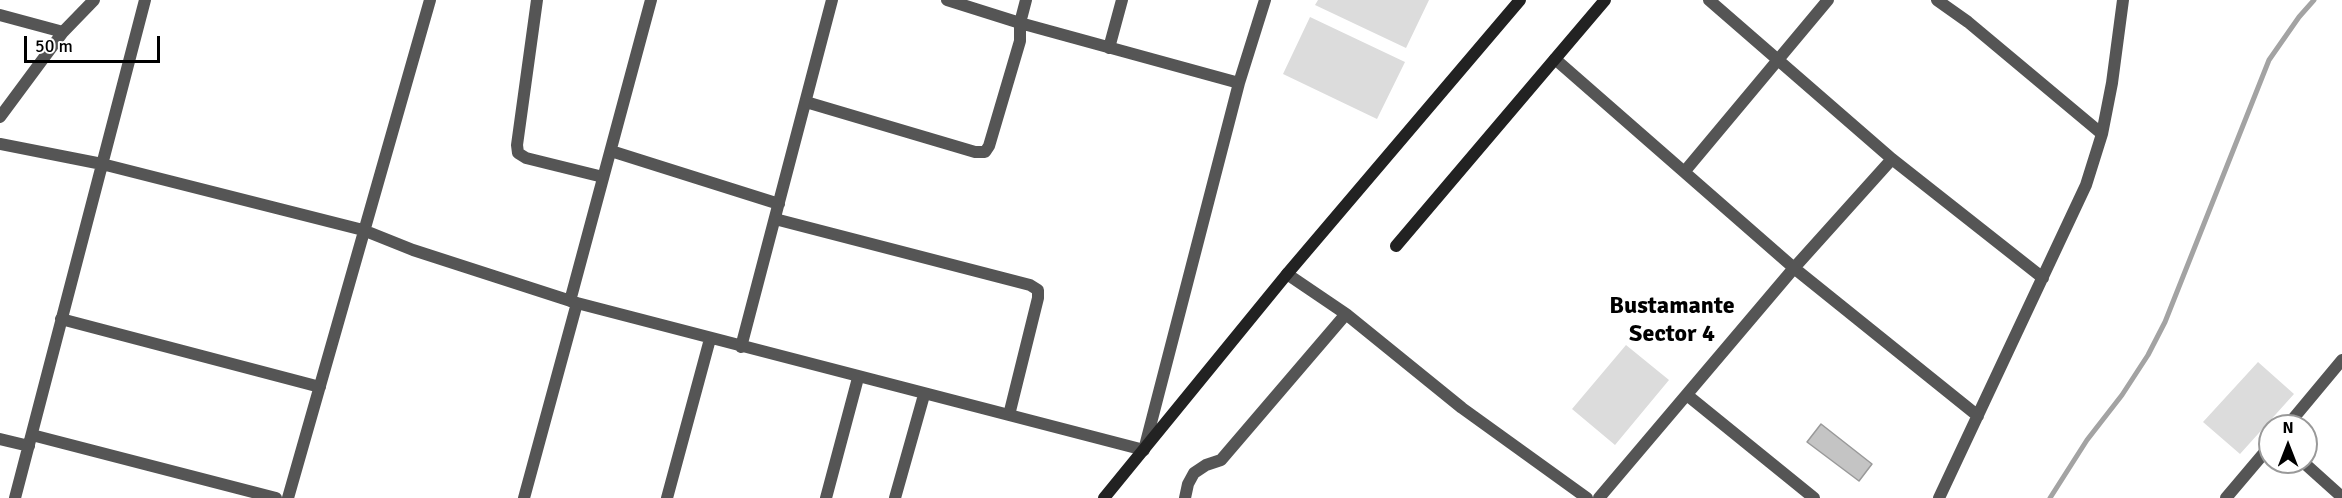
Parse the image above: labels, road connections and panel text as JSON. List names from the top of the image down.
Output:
{
  "districts": ["Bustamante Sector 4"],
  "scale_bar": "50 m",
  "north": "top"
}
